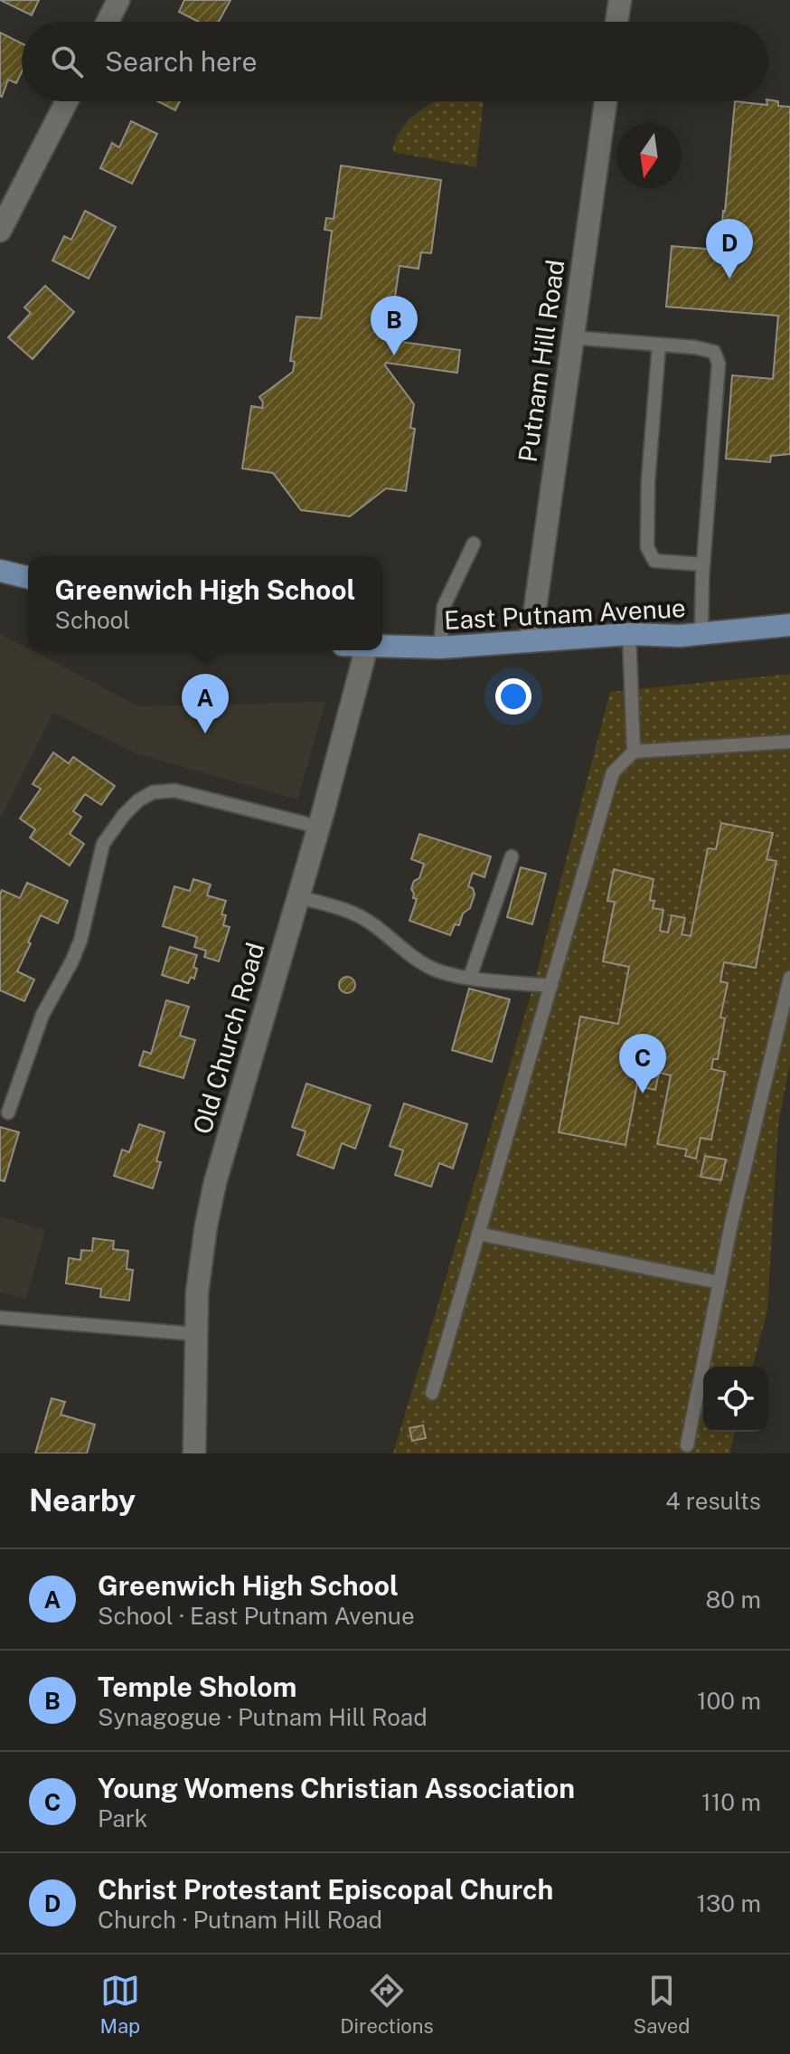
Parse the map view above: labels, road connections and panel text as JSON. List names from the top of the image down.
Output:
{
  "streets": {
    "main road": ["East Putnam Avenue"],
    "street": ["Putnam Hill Road", "Old Church Road"]
  },
  "crossings": [
    ["Putnam Hill Road", "East Putnam Avenue"]
  ],
  "north": "bottom",
  "page": {
    "search": "Search here",
    "pins": [
      "D",
      "B",
      "A",
      "C"
    ],
    "popup": ["Greenwich High School", "School"],
    "heading": ["Nearby", "4 results"],
    "list": [
      {
        "mark": "A",
        "name": "Greenwich High School",
        "note": "School · East Putnam Avenue",
        "value": "80 m"
      },
      {
        "mark": "B",
        "name": "Temple Sholom",
        "note": "Synagogue · Putnam Hill Road",
        "value": "100 m"
      },
      {
        "mark": "C",
        "name": "Young Womens Christian Association",
        "note": "Park",
        "value": "110 m"
      },
      {
        "mark": "D",
        "name": "Christ Protestant Episcopal Church",
        "note": "Church · Putnam Hill Road",
        "value": "130 m"
      }
    ],
    "nav": ["Map", "Directions", "Saved"]
  }
}
